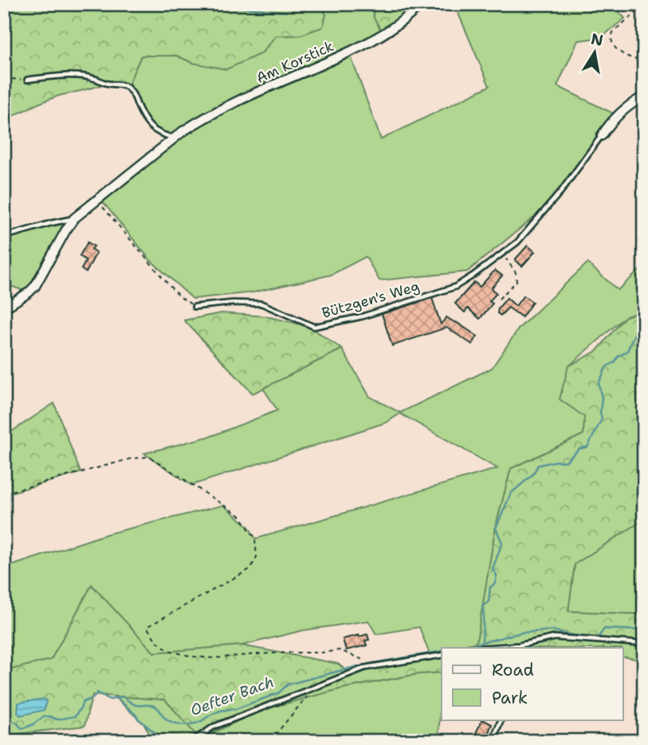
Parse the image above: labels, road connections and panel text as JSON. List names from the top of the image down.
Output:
{
  "streets": {
    "street": ["Am Korstick"],
    "lane": ["Bützgen's Weg"]
  },
  "water": ["Oefter Bach"],
  "legend": ["Road", "Park"],
  "north": "top"
}
